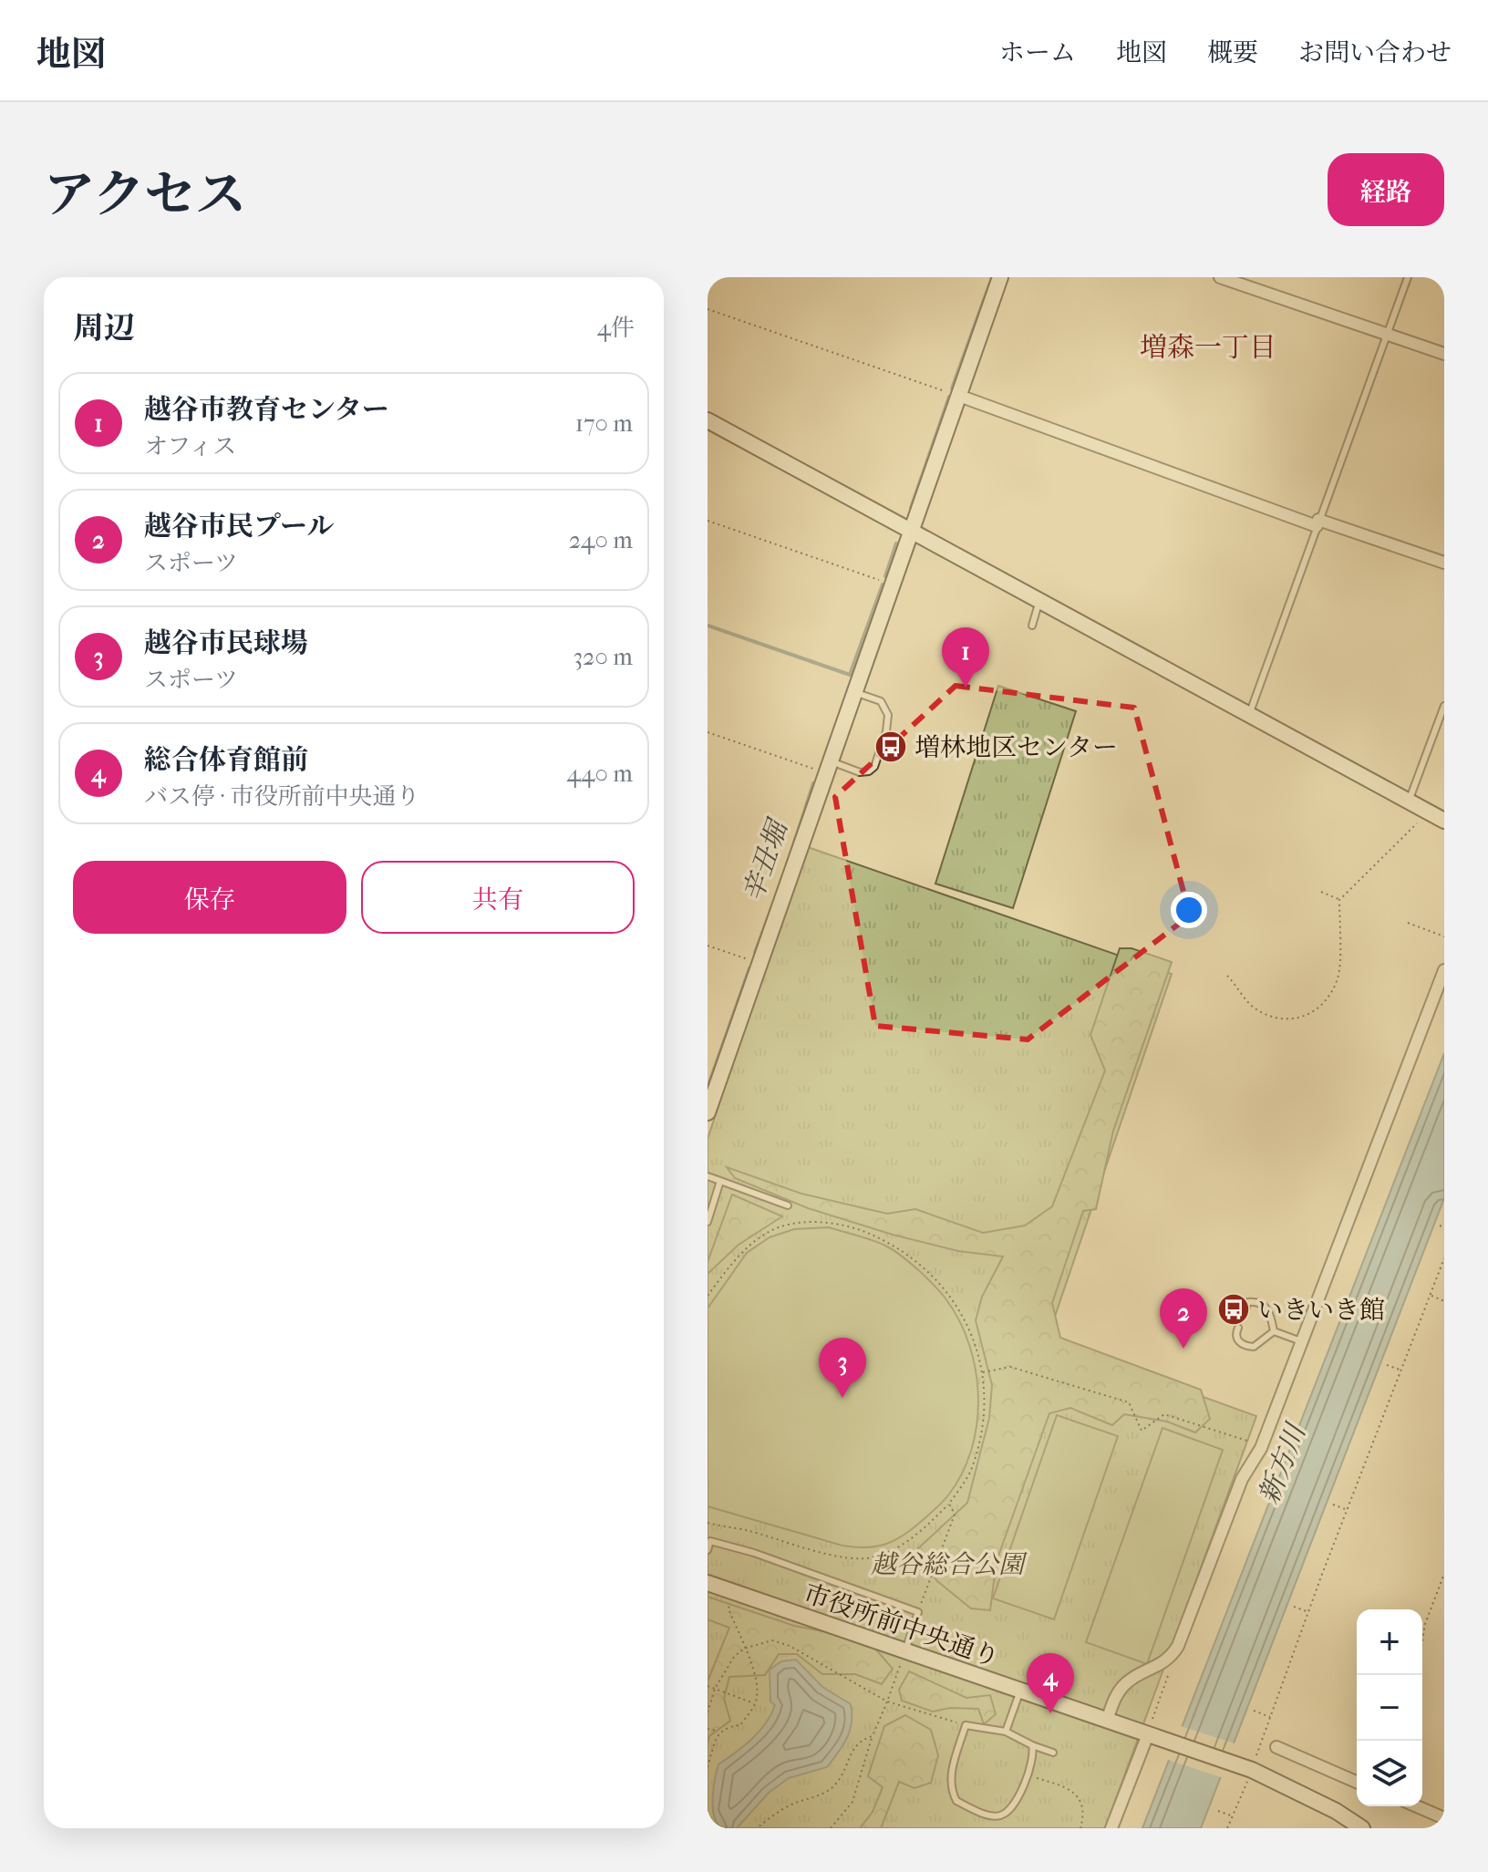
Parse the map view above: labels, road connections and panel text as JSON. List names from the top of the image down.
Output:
{
  "streets": {
    "street": ["市役所前中央通り"]
  },
  "districts": ["増森一丁目"],
  "water": ["辛丑堀", "新方川"],
  "parks": ["越谷総合公園"],
  "places": {
    "bus stop": ["増林地区センター", "いきいき館"]
  },
  "page": {
    "header": "地図",
    "nav": [
      "ホーム",
      "地図",
      "概要",
      "お問い合わせ"
    ],
    "title": "アクセス",
    "buttons": [
      "経路",
      ["保存", "共有"]
    ],
    "heading": ["周辺", "4件"],
    "list": [
      {
        "mark": "1",
        "name": "越谷市教育センター",
        "note": "オフィス",
        "value": "170 m"
      },
      {
        "mark": "2",
        "name": "越谷市民プール",
        "note": "スポーツ",
        "value": "240 m"
      },
      {
        "mark": "3",
        "name": "越谷市民球場",
        "note": "スポーツ",
        "value": "320 m"
      },
      {
        "mark": "4",
        "name": "総合体育館前",
        "note": "バス停 · 市役所前中央通り",
        "value": "440 m"
      }
    ],
    "pins": [
      "1",
      "2",
      "3",
      "4"
    ],
    "map_buttons": ["+", "−"]
  }
}
